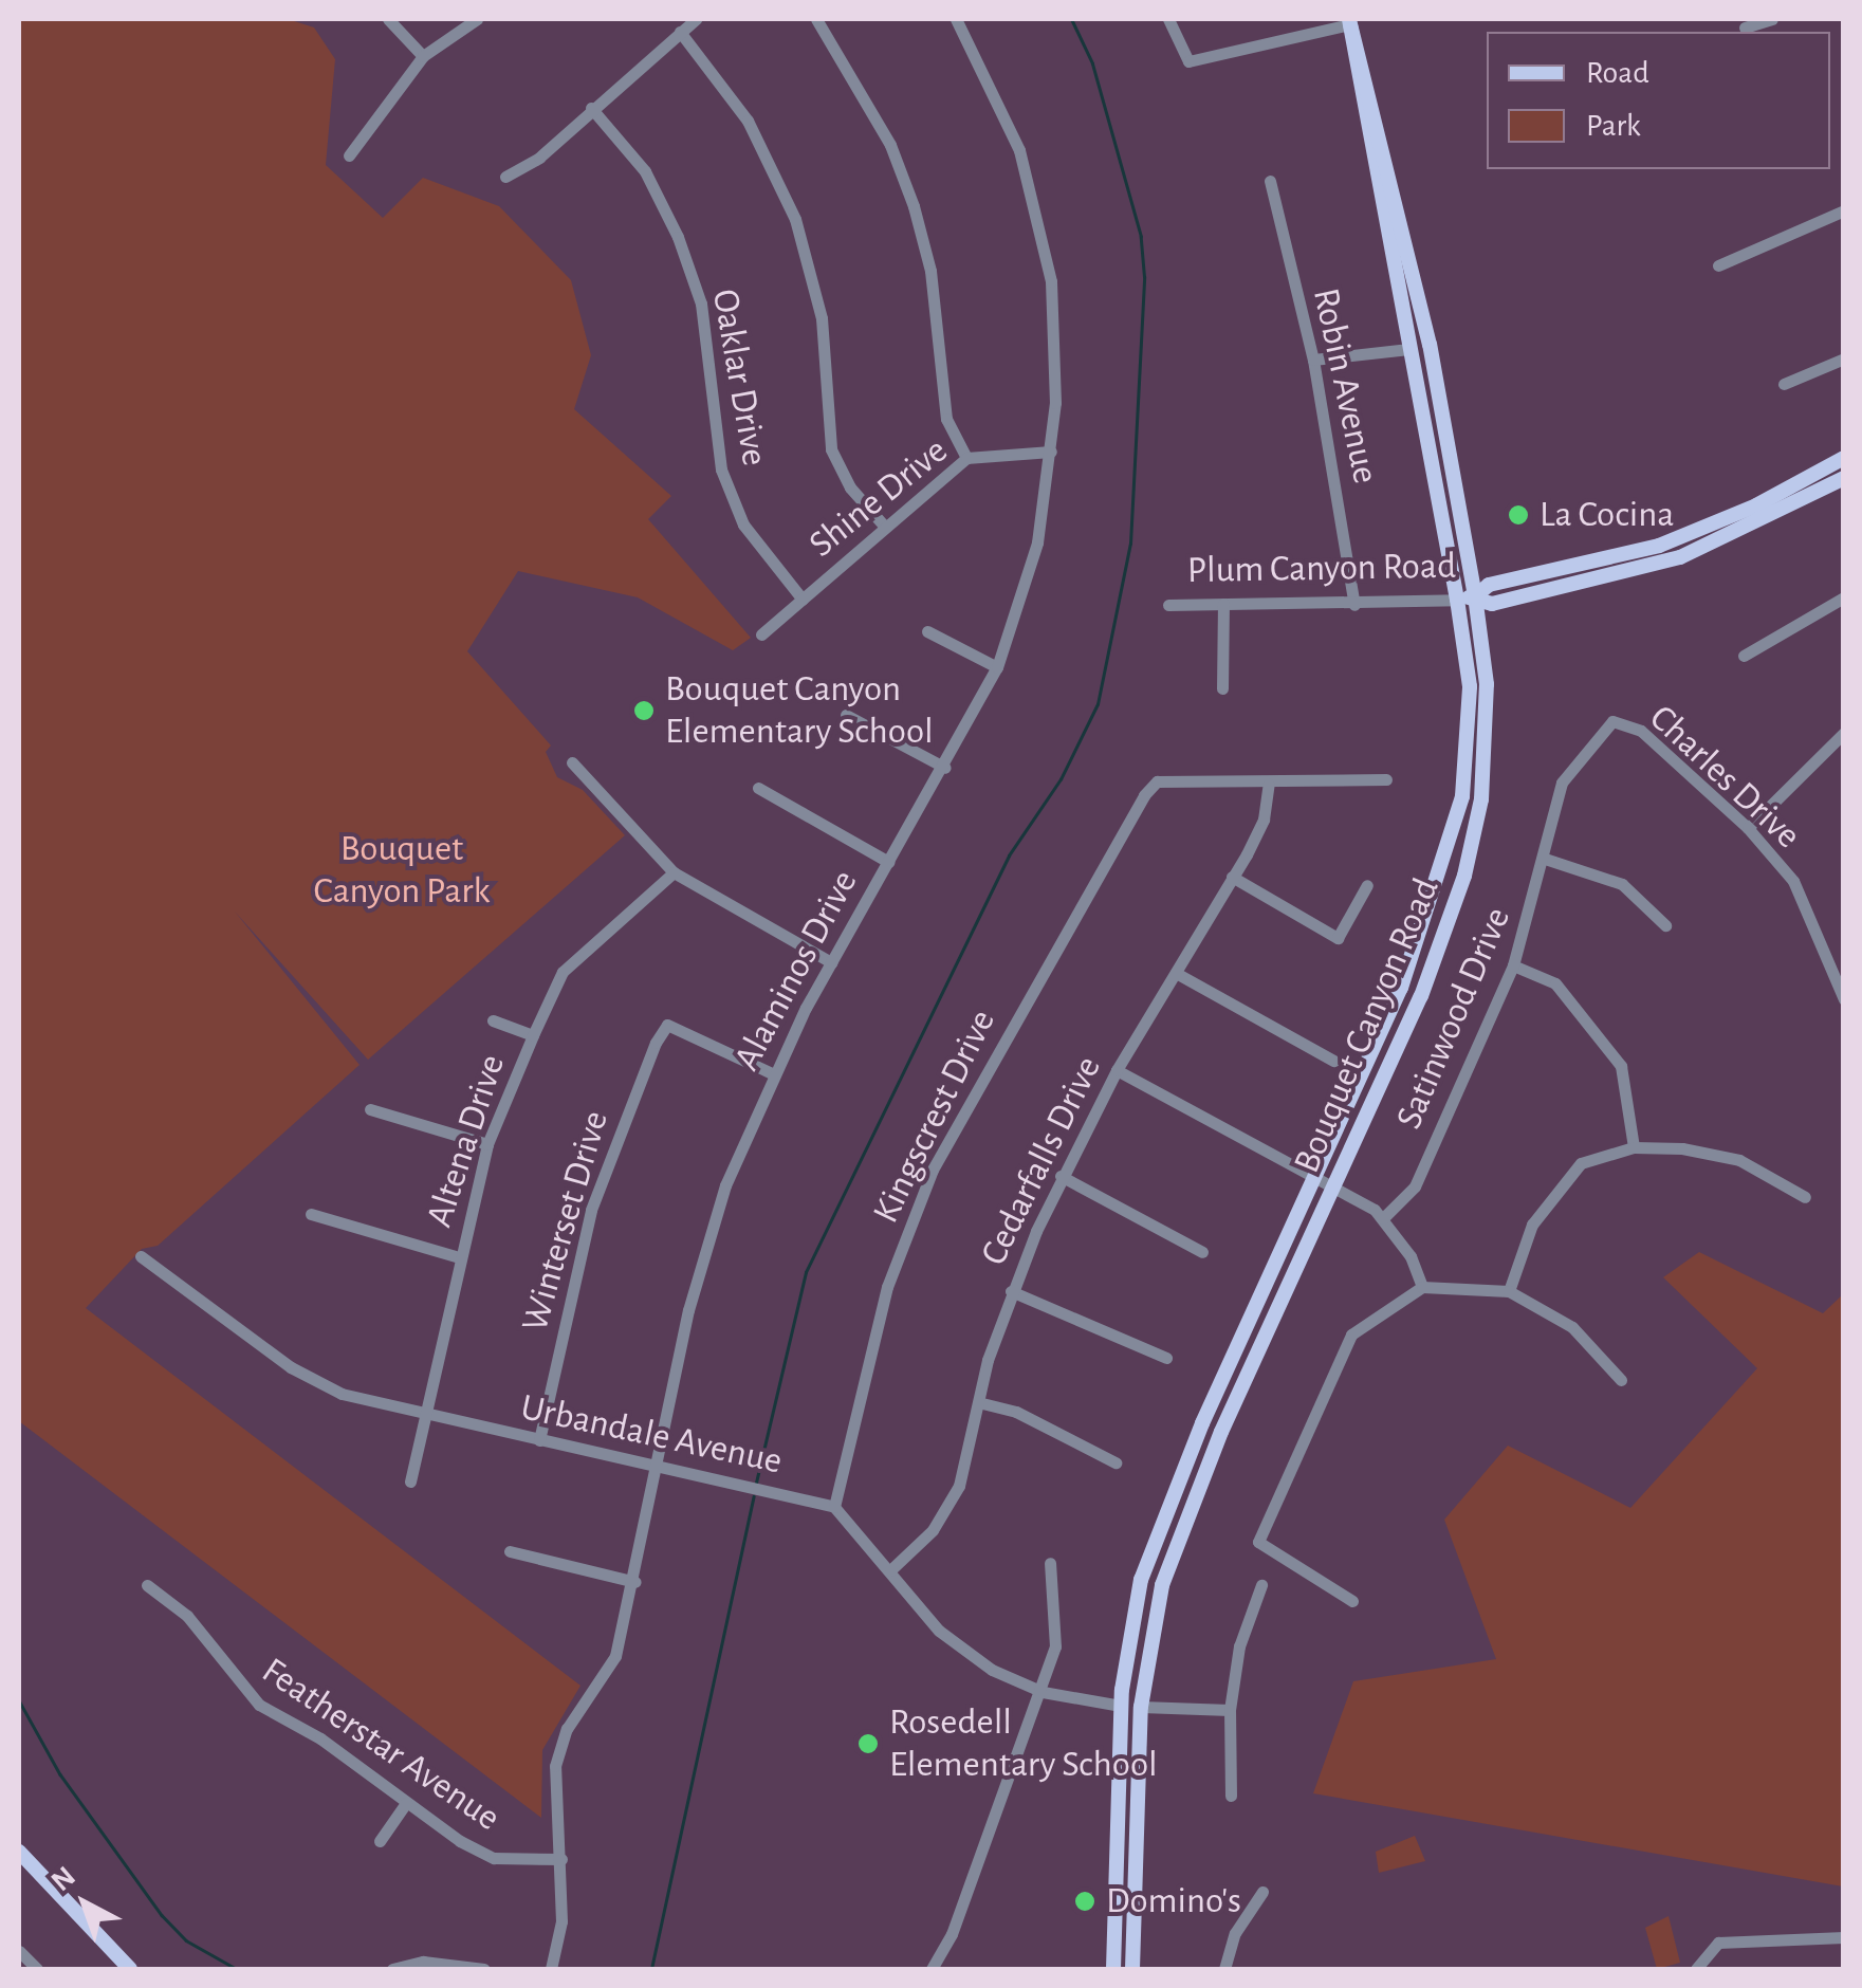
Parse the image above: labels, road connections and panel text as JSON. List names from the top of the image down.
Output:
{
  "streets": {
    "main road": ["Plum Canyon Road", "Bouquet Canyon Road"],
    "street": [
      "Oaklar Drive",
      "Robin Avenue",
      "Shine Drive",
      "Charles Drive",
      "Alaminos Drive",
      "Satinwood Drive",
      "Kingscrest Drive",
      "Altena Drive",
      "Cedarfalls Drive",
      "Winterset Drive",
      "Urbandale Avenue",
      "Featherstar Avenue"
    ]
  },
  "crossings": [
    ["Oaklar Drive", "Shine Drive"],
    ["Robin Avenue", "Plum Canyon Road"],
    ["Shine Drive", "Alaminos Drive"],
    ["Plum Canyon Road", "Bouquet Canyon Road"],
    ["Charles Drive", "Satinwood Drive"],
    ["Alaminos Drive", "Winterset Drive"],
    ["Alaminos Drive", "Urbandale Avenue"],
    ["Alaminos Drive", "Featherstar Avenue"],
    ["Kingscrest Drive", "Cedarfalls Drive"],
    ["Kingscrest Drive", "Urbandale Avenue"],
    ["Altena Drive", "Urbandale Avenue"],
    ["Winterset Drive", "Urbandale Avenue"]
  ],
  "parks": ["Bouquet Canyon Park"],
  "places": [
    "La Cocina",
    "Bouquet Canyon Elementary School",
    "Rosedell Elementary School",
    "Domino's"
  ],
  "legend": ["Road", "Park"],
  "north": "top left"
}
